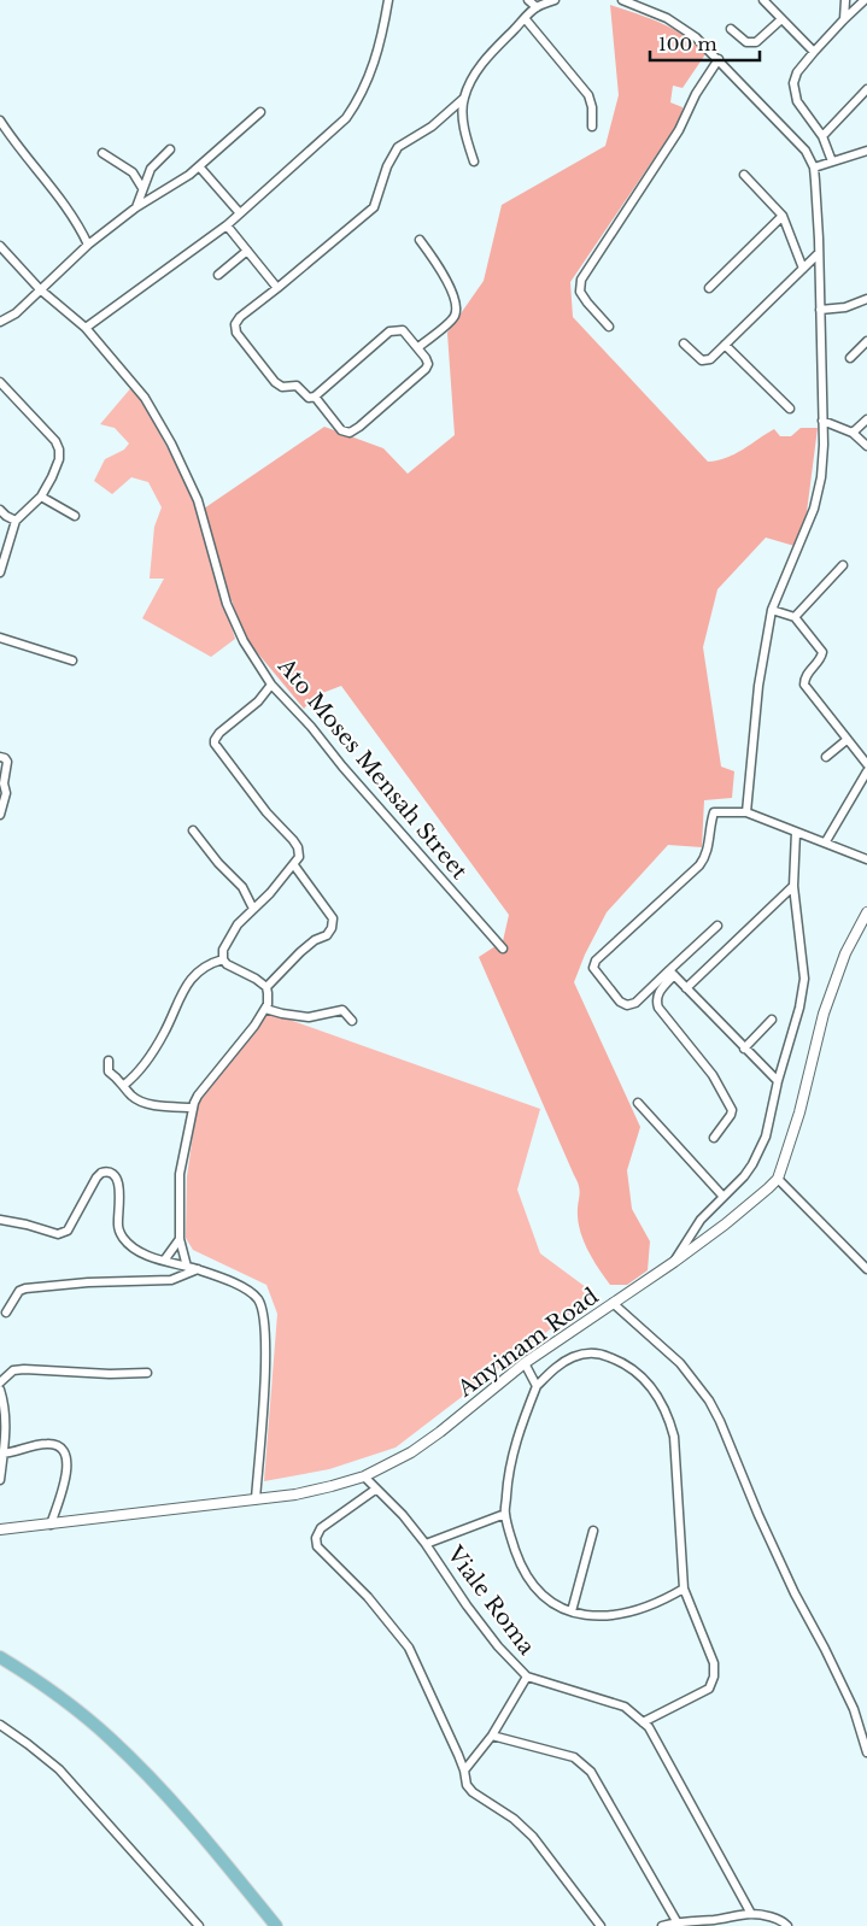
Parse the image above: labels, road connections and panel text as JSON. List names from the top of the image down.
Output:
{
  "streets": {
    "street": ["Ato Moses Mensah Street", "Anyinam Road", "Viale Roma"]
  },
  "crossings": [
    ["Anyinam Road", "Viale Roma"]
  ],
  "scale_bar": "100 m"
}
